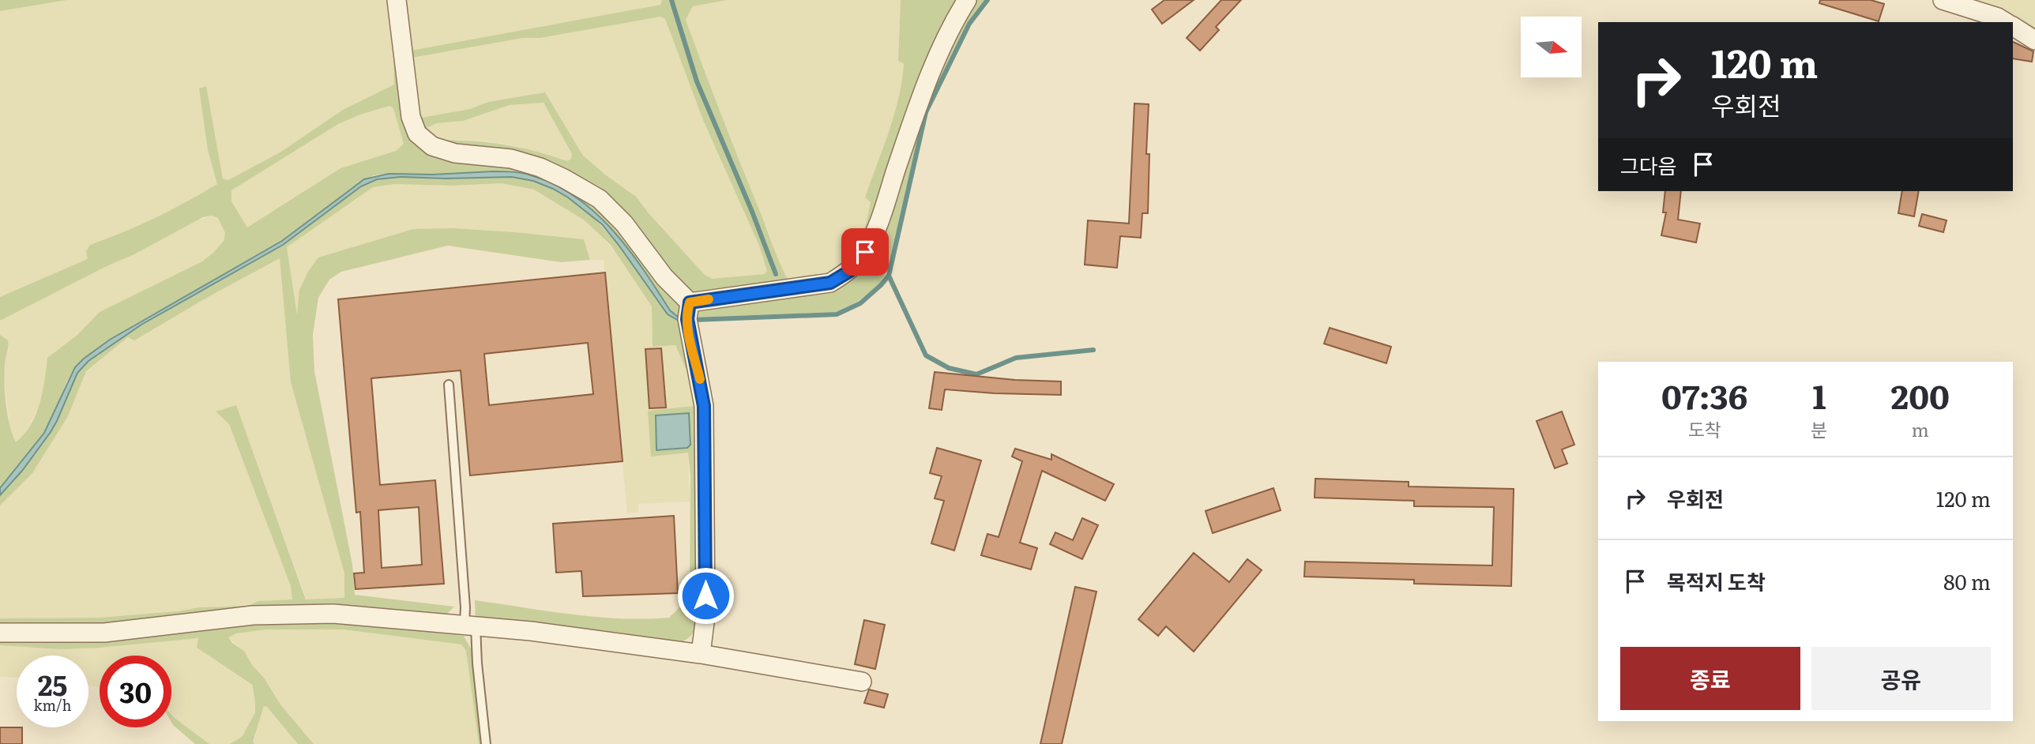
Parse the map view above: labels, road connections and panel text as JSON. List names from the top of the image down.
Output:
{
  "north": "right",
  "page": {
    "turn": ["120 m", "우회전"],
    "then": "그다음",
    "eta": [
      "07:36",
      "도착",
      "1",
      "분",
      "200",
      "m"
    ],
    "list": [
      {
        "name": "우회전",
        "value": "120 m"
      },
      {
        "name": "목적지 도착",
        "value": "80 m"
      }
    ],
    "buttons": ["종료", "공유"],
    "speed": "25 km/h",
    "limit": "30"
  }
}
